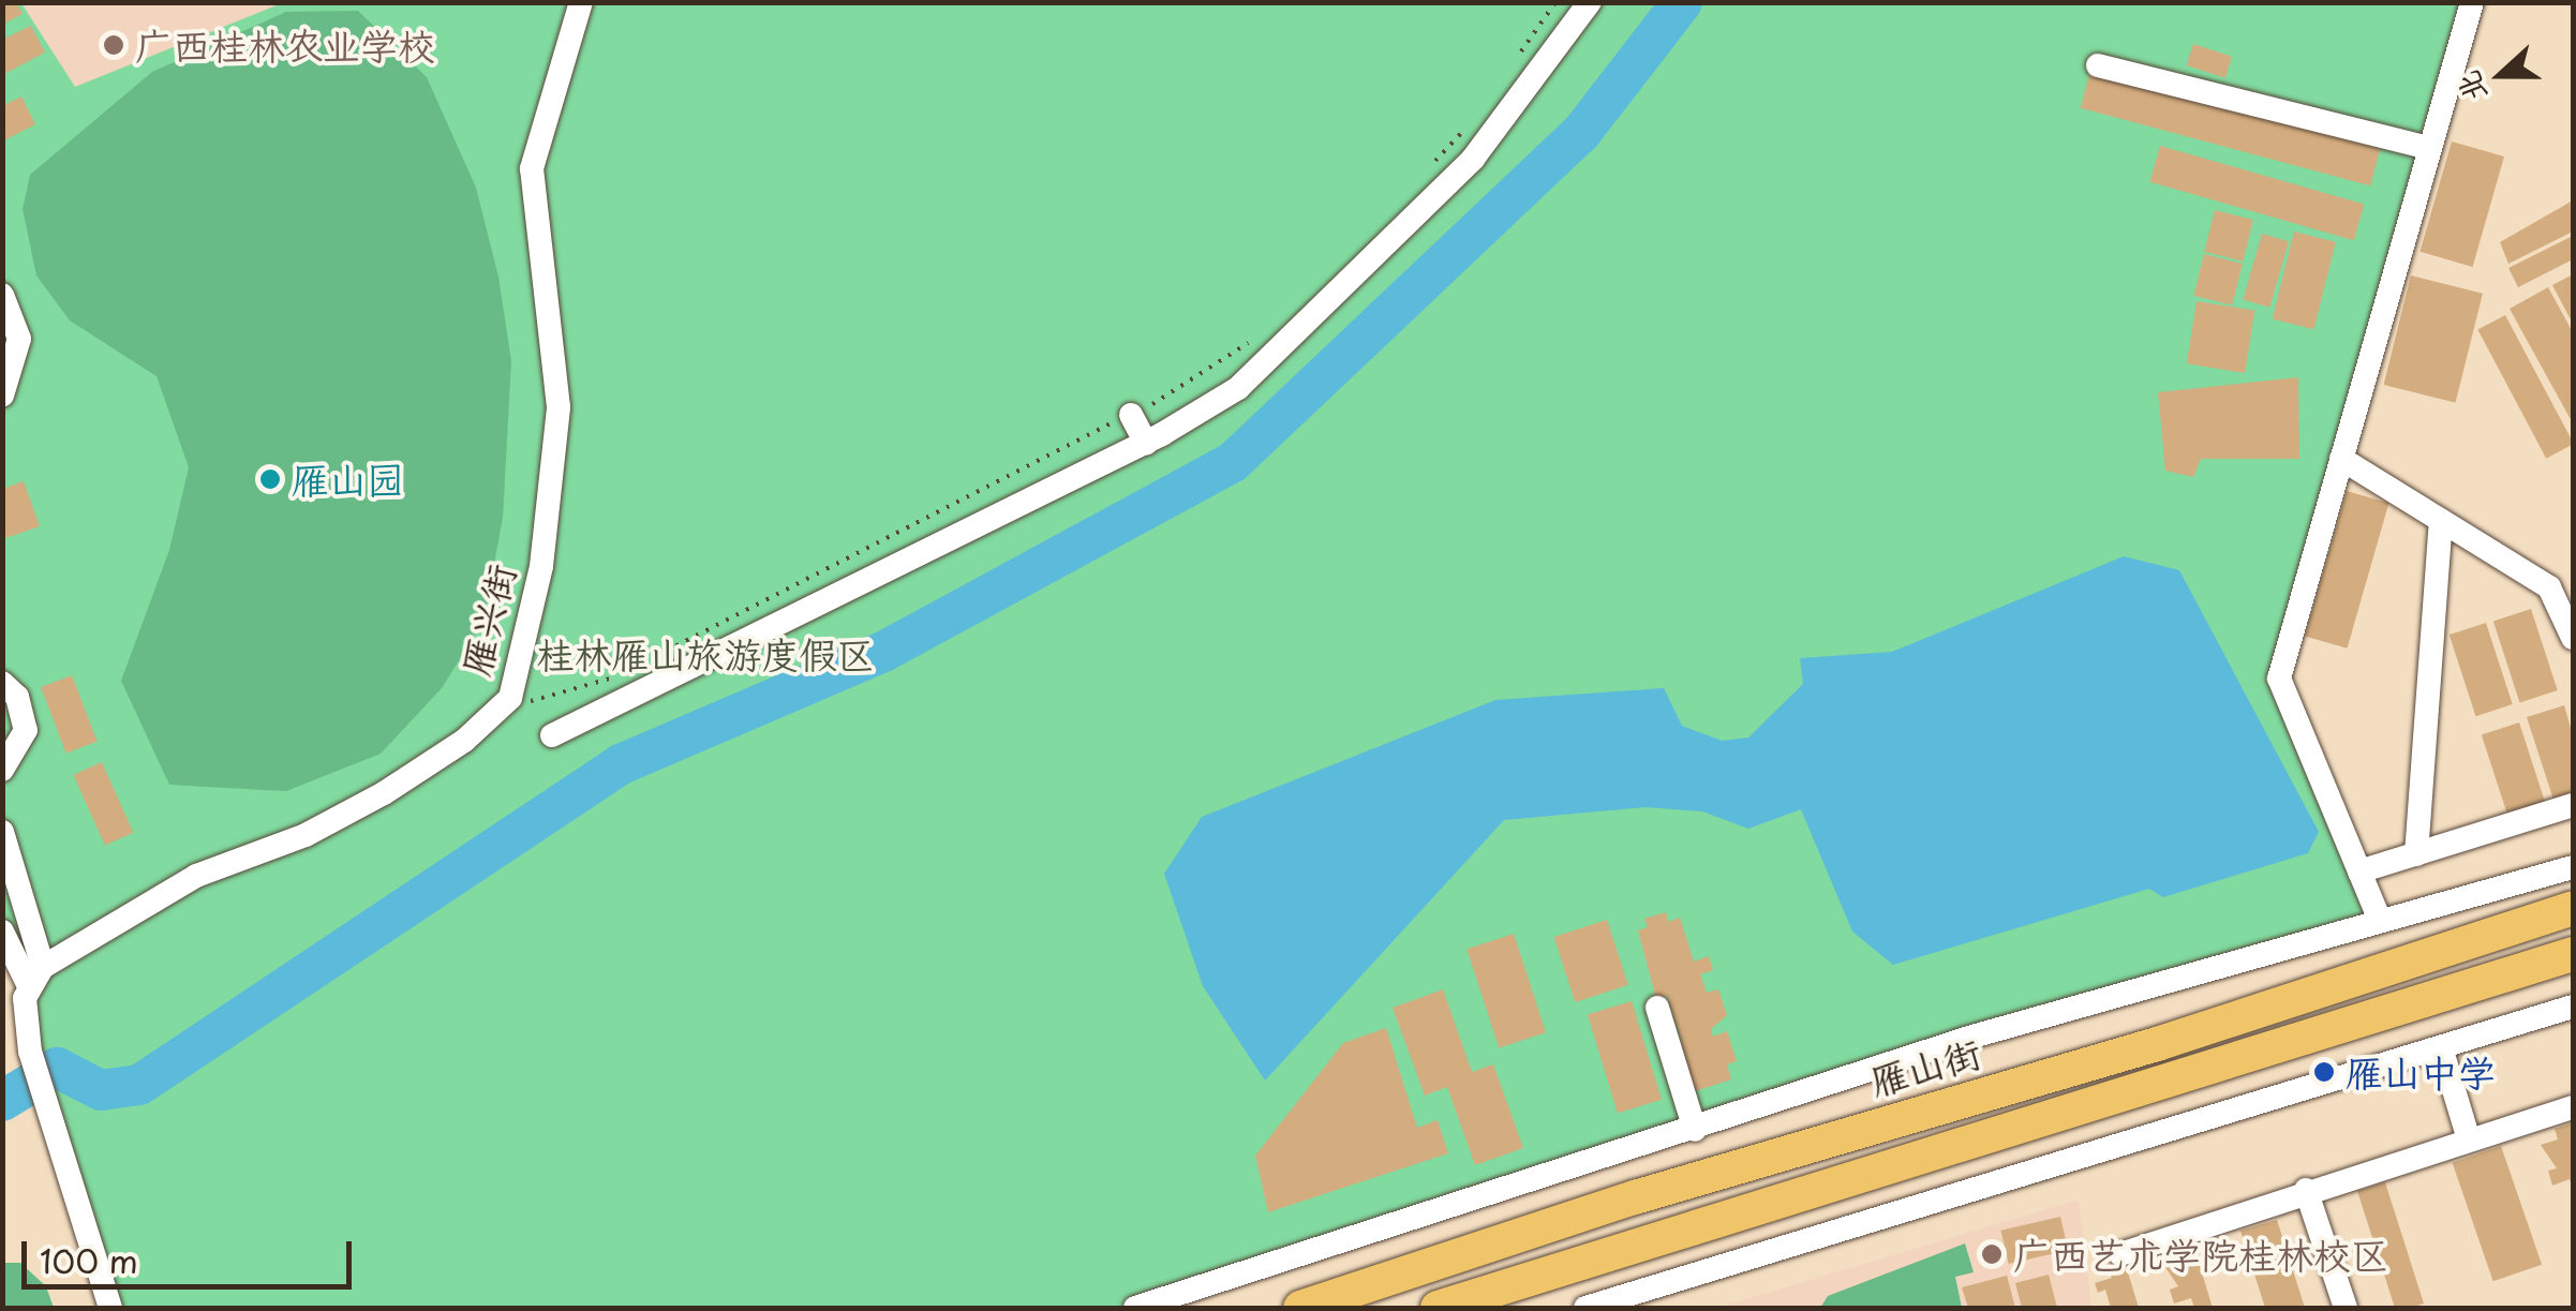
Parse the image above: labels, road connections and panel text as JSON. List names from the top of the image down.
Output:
{
  "streets": {
    "highway": ["雁山街"],
    "street": ["雁兴街"]
  },
  "parks": ["桂林雁山旅游度假区"],
  "places": [
    "广西桂林农业学校",
    "雁山园",
    "雁山中学",
    "广西艺术学院桂林校区"
  ],
  "scale_bar": "100 m",
  "north": "left"
}
